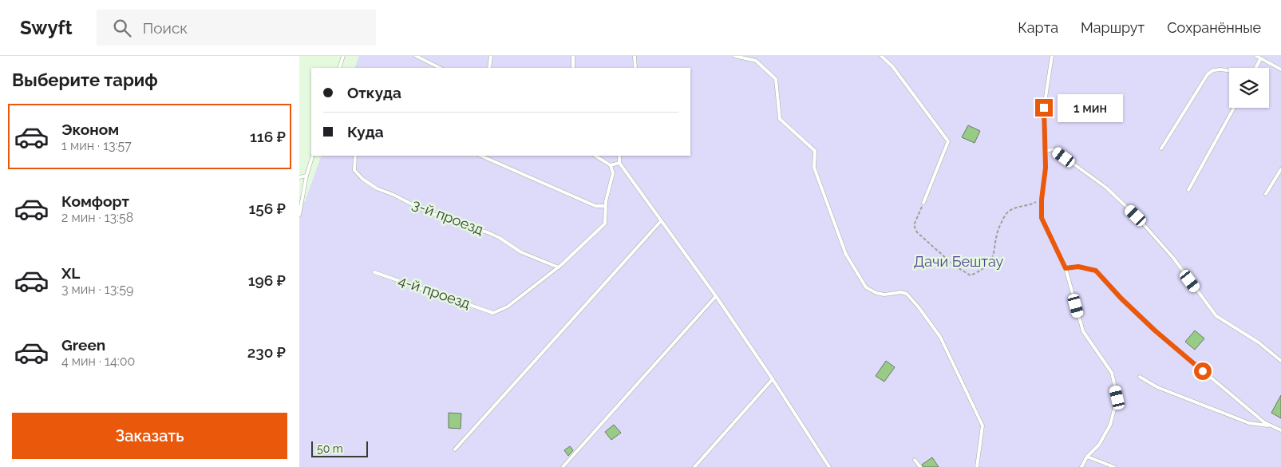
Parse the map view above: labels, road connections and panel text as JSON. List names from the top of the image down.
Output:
{
  "streets": {
    "lane": ["3-й проезд", "4-й проезд"]
  },
  "crossings": [
    ["3-й проезд", "4-й проезд"]
  ],
  "parks": ["Дачи Бештау"],
  "scale_bar": "50 m",
  "page": {
    "header": "Swyft",
    "search": "Поиск",
    "nav": ["Карта", "Маршрут", "Сохранённые"],
    "heading": "Выберите тариф",
    "banner": ["Откуда", "Куда"],
    "bubble": "1 мин",
    "list": [
      {
        "name": "Эконом",
        "note": "1 мин · 13:57",
        "value": "116 ₽"
      },
      {
        "name": "Комфорт",
        "note": "2 мин · 13:58",
        "value": "156 ₽"
      },
      {
        "name": "XL",
        "note": "3 мин · 13:59",
        "value": "196 ₽"
      },
      {
        "name": "Green",
        "note": "4 мин · 14:00",
        "value": "230 ₽"
      }
    ],
    "buttons": "Заказать",
    "scale": "50 m"
  }
}
